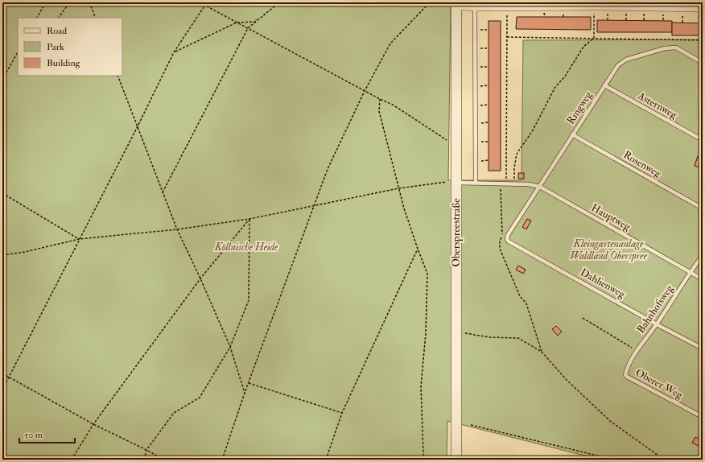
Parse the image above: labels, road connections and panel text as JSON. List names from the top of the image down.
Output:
{
  "streets": {
    "main road": ["Oberspreestraße"],
    "lane": [
      "Asternweg",
      "Ringweg",
      "Rosenweg",
      "Hauptweg",
      "Dahlienweg",
      "Bahnhofsweg",
      "Oberer Weg"
    ]
  },
  "crossings": [
    ["Asternweg", "Ringweg"],
    ["Ringweg", "Rosenweg"],
    ["Ringweg", "Hauptweg"],
    ["Ringweg", "Dahlienweg"],
    ["Hauptweg", "Oberspreestraße"],
    ["Hauptweg", "Bahnhofsweg"],
    ["Dahlienweg", "Bahnhofsweg"],
    ["Bahnhofsweg", "Oberer Weg"]
  ],
  "parks": ["Kleingartenanlage Waldland Oberspree", "Köllnische Heide"],
  "legend": ["Road", "Park", "Building"],
  "scale_bar": "50 m"
}
